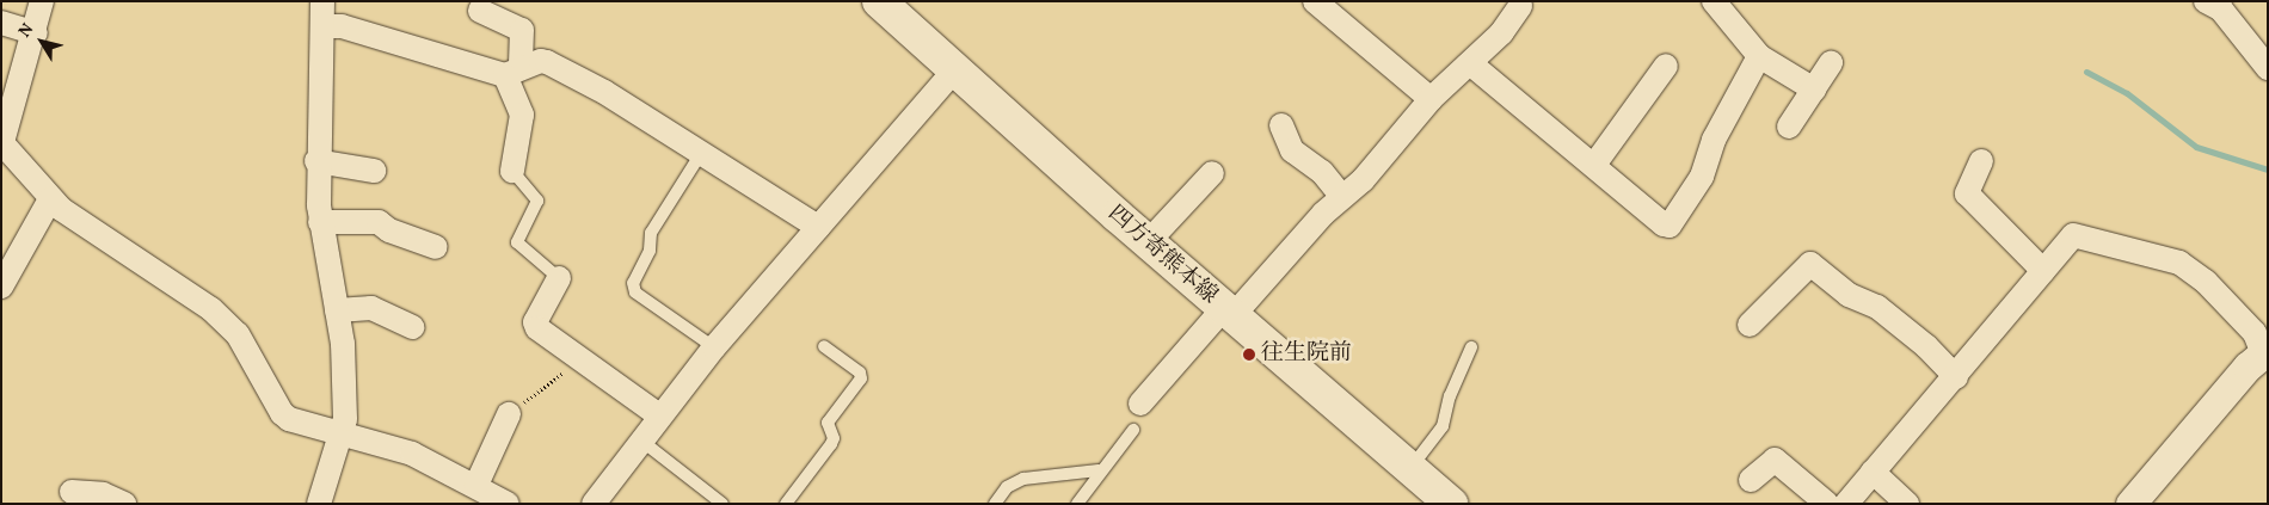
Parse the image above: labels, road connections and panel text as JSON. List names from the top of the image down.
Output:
{
  "streets": {
    "main road": ["四方寄熊本線"]
  },
  "places": ["往生院前"],
  "north": "top left"
}
